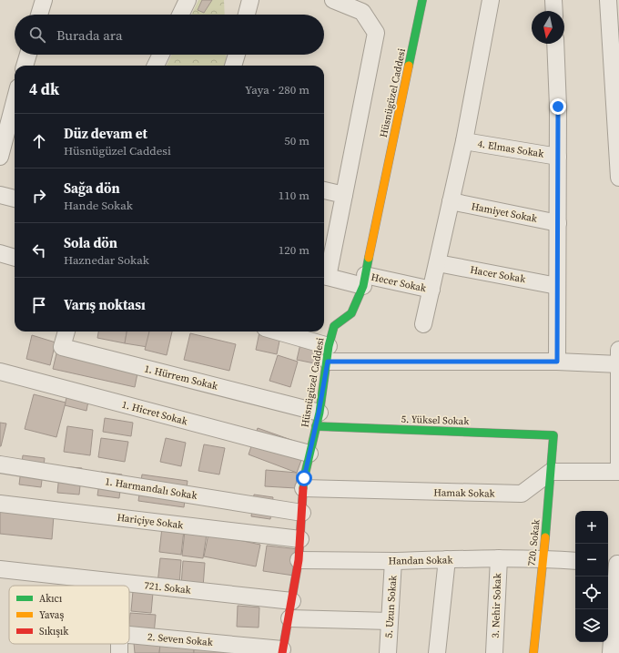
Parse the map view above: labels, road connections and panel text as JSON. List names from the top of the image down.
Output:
{
  "streets": {
    "street": [
      "Hüsnügüzel Caddesi",
      "4. Elmas Sokak",
      "Hamiyet Sokak",
      "Hacer Sokak",
      "Hecer Sokak",
      "1. Hürrem Sokak",
      "1. Hicret Sokak",
      "5. Yüksel Sokak",
      "1. Harmandalı Sokak",
      "Hamak Sokak",
      "Hariçiye Sokak",
      "720. Sokak",
      "Handan Sokak",
      "721. Sokak",
      "3. Nehir Sokak",
      "5. Uzun Sokak",
      "2. Seven Sokak"
    ]
  },
  "crossings": [
    ["Hüsnügüzel Caddesi", "Hecer Sokak"],
    ["Hüsnügüzel Caddesi", "1. Hürrem Sokak"],
    ["Hüsnügüzel Caddesi", "1. Hicret Sokak"],
    ["Hüsnügüzel Caddesi", "5. Yüksel Sokak"],
    ["Hüsnügüzel Caddesi", "1. Harmandalı Sokak"],
    ["Hüsnügüzel Caddesi", "Hamak Sokak"],
    ["Hüsnügüzel Caddesi", "Hariçiye Sokak"],
    ["Hüsnügüzel Caddesi", "Handan Sokak"],
    ["Hüsnügüzel Caddesi", "721. Sokak"],
    ["Hüsnügüzel Caddesi", "2. Seven Sokak"],
    ["1. Hürrem Sokak", "5. Yüksel Sokak"],
    ["5. Yüksel Sokak", "720. Sokak"],
    ["Hamak Sokak", "720. Sokak"],
    ["720. Sokak", "Handan Sokak"],
    ["Handan Sokak", "3. Nehir Sokak"],
    ["Handan Sokak", "5. Uzun Sokak"]
  ],
  "legend": ["Akıcı", "Yavaş", "Sıkışık"],
  "north": "bottom",
  "page": {
    "search": "Burada ara",
    "heading": ["4 dk", "Yaya · 280 m"],
    "list": [
      ["Düz devam et", "Hüsnügüzel Caddesi", "50 m"],
      ["Sağa dön", "Hande Sokak", "110 m"],
      ["Sola dön", "Haznedar Sokak", "120 m"],
      "Varış noktası"
    ],
    "map_buttons": ["+", "−"]
  }
}
